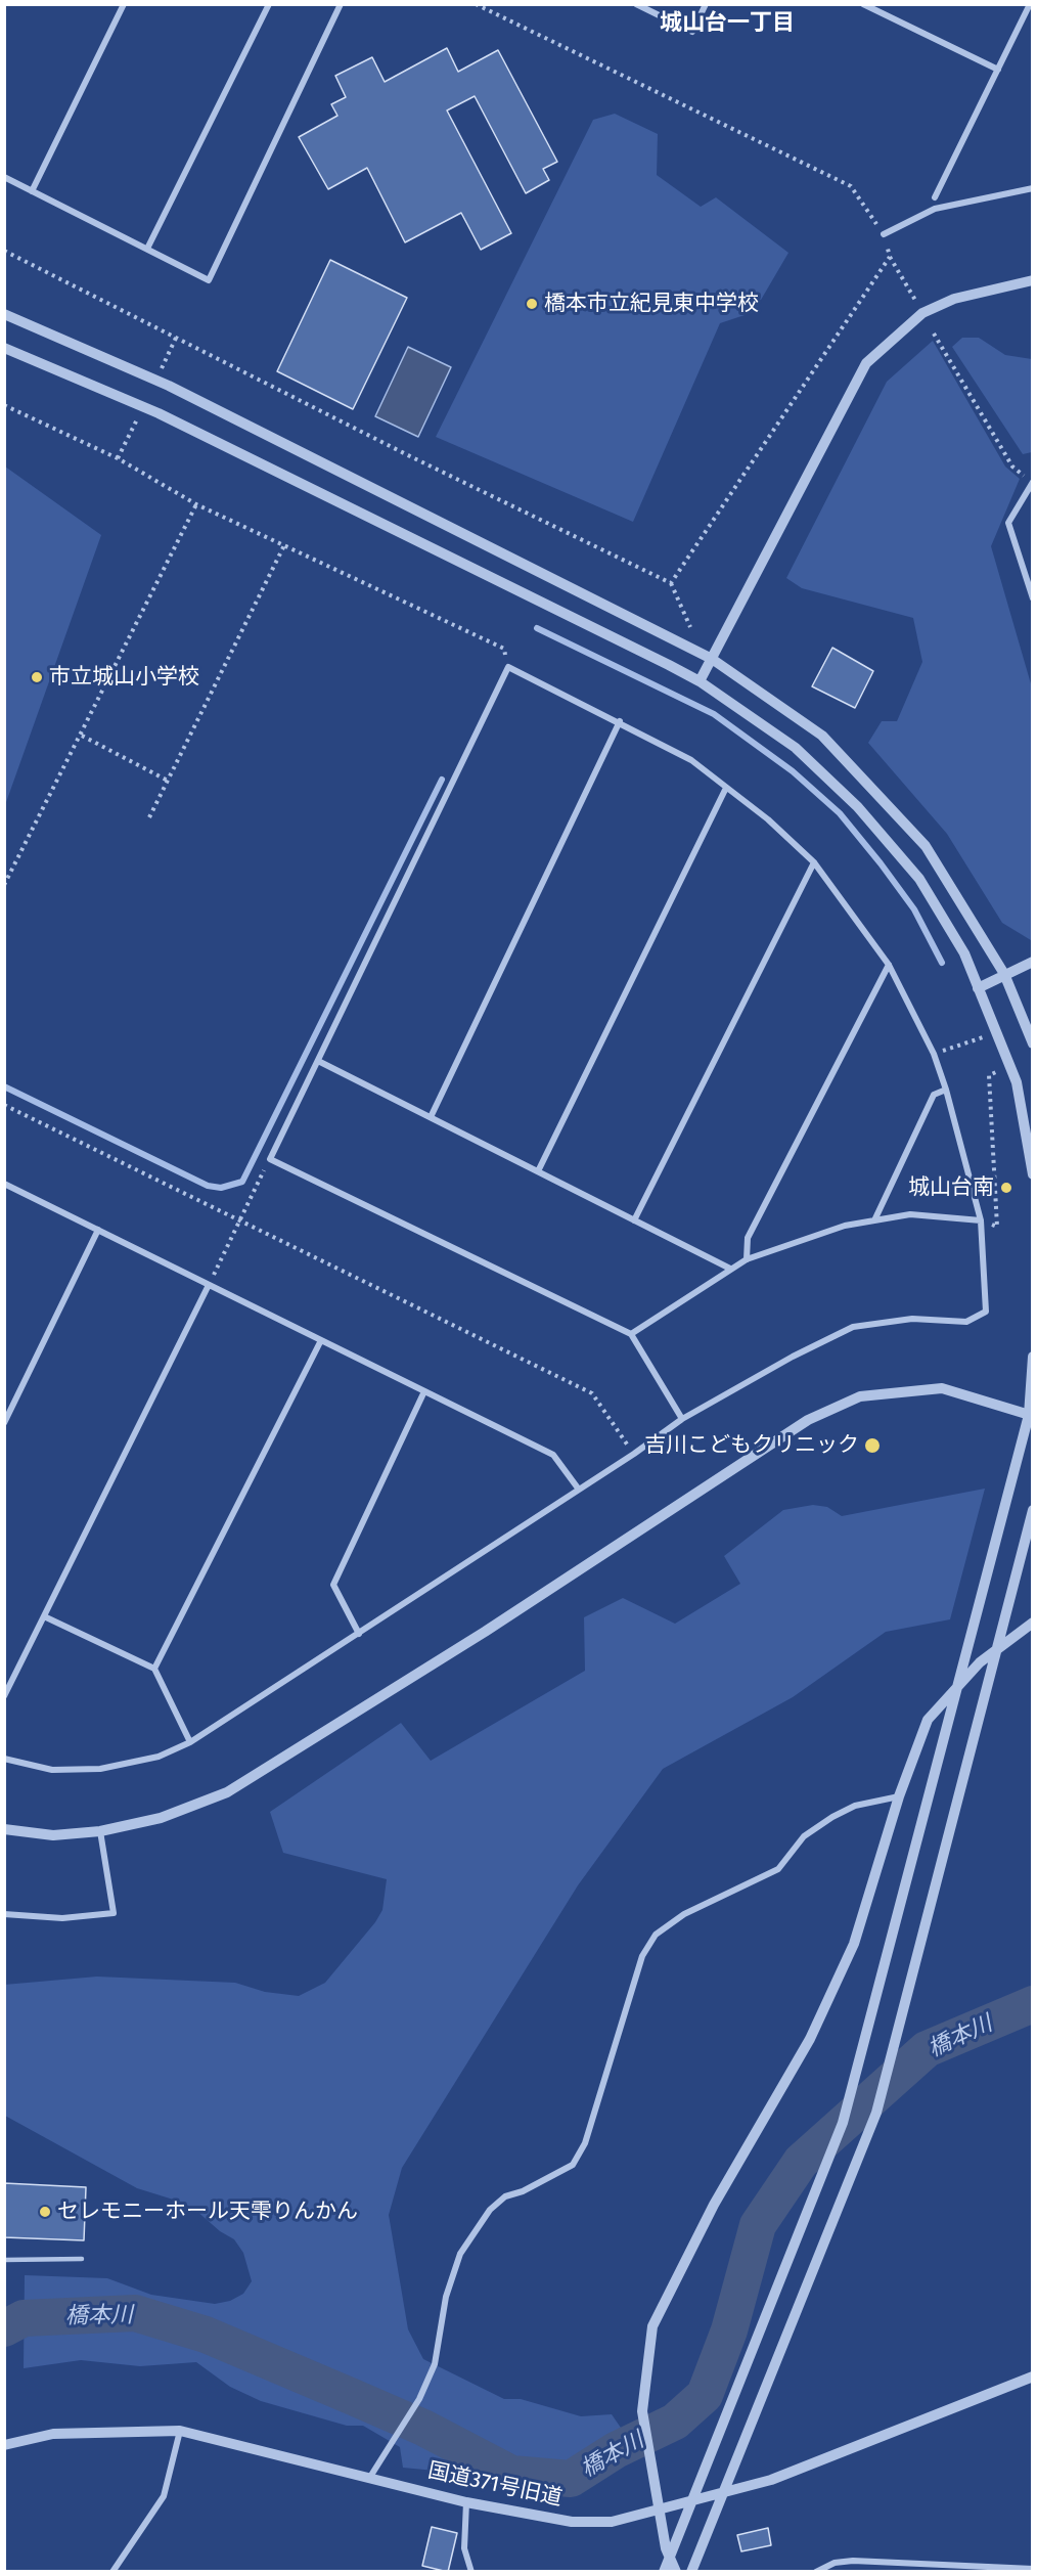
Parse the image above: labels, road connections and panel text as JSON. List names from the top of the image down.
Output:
{
  "streets": {
    "street": ["国道371号旧道"]
  },
  "districts": ["城山台一丁目"],
  "water": ["橋本川"],
  "places": [
    "橋本市立紀見東中学校",
    "市立城山小学校",
    "城山台南",
    "吉川こどもクリニック",
    "セレモニーホール天雫りんかん"
  ]
}
